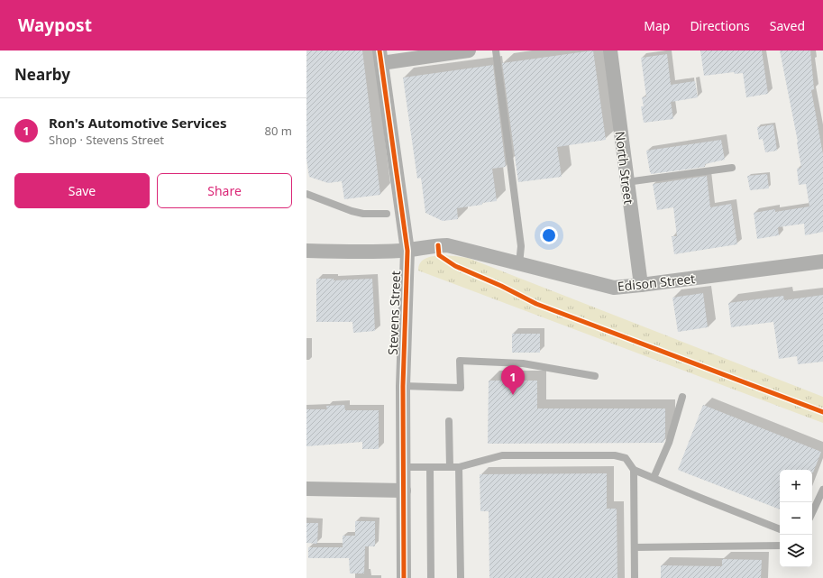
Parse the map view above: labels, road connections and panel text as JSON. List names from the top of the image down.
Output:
{
  "streets": {
    "street": ["North Street", "Edison Street", "Stevens Street"]
  },
  "crossings": [
    ["North Street", "Edison Street"],
    ["Edison Street", "Stevens Street"]
  ],
  "page": {
    "header": "Waypost",
    "nav": ["Map", "Directions", "Saved"],
    "heading": "Nearby",
    "list": [
      {
        "mark": "1",
        "name": "Ron's Automotive Services",
        "note": "Shop · Stevens Street",
        "value": "80 m"
      }
    ],
    "buttons": ["Save", "Share"],
    "pins": "1",
    "map_buttons": ["+", "−"]
  }
}
